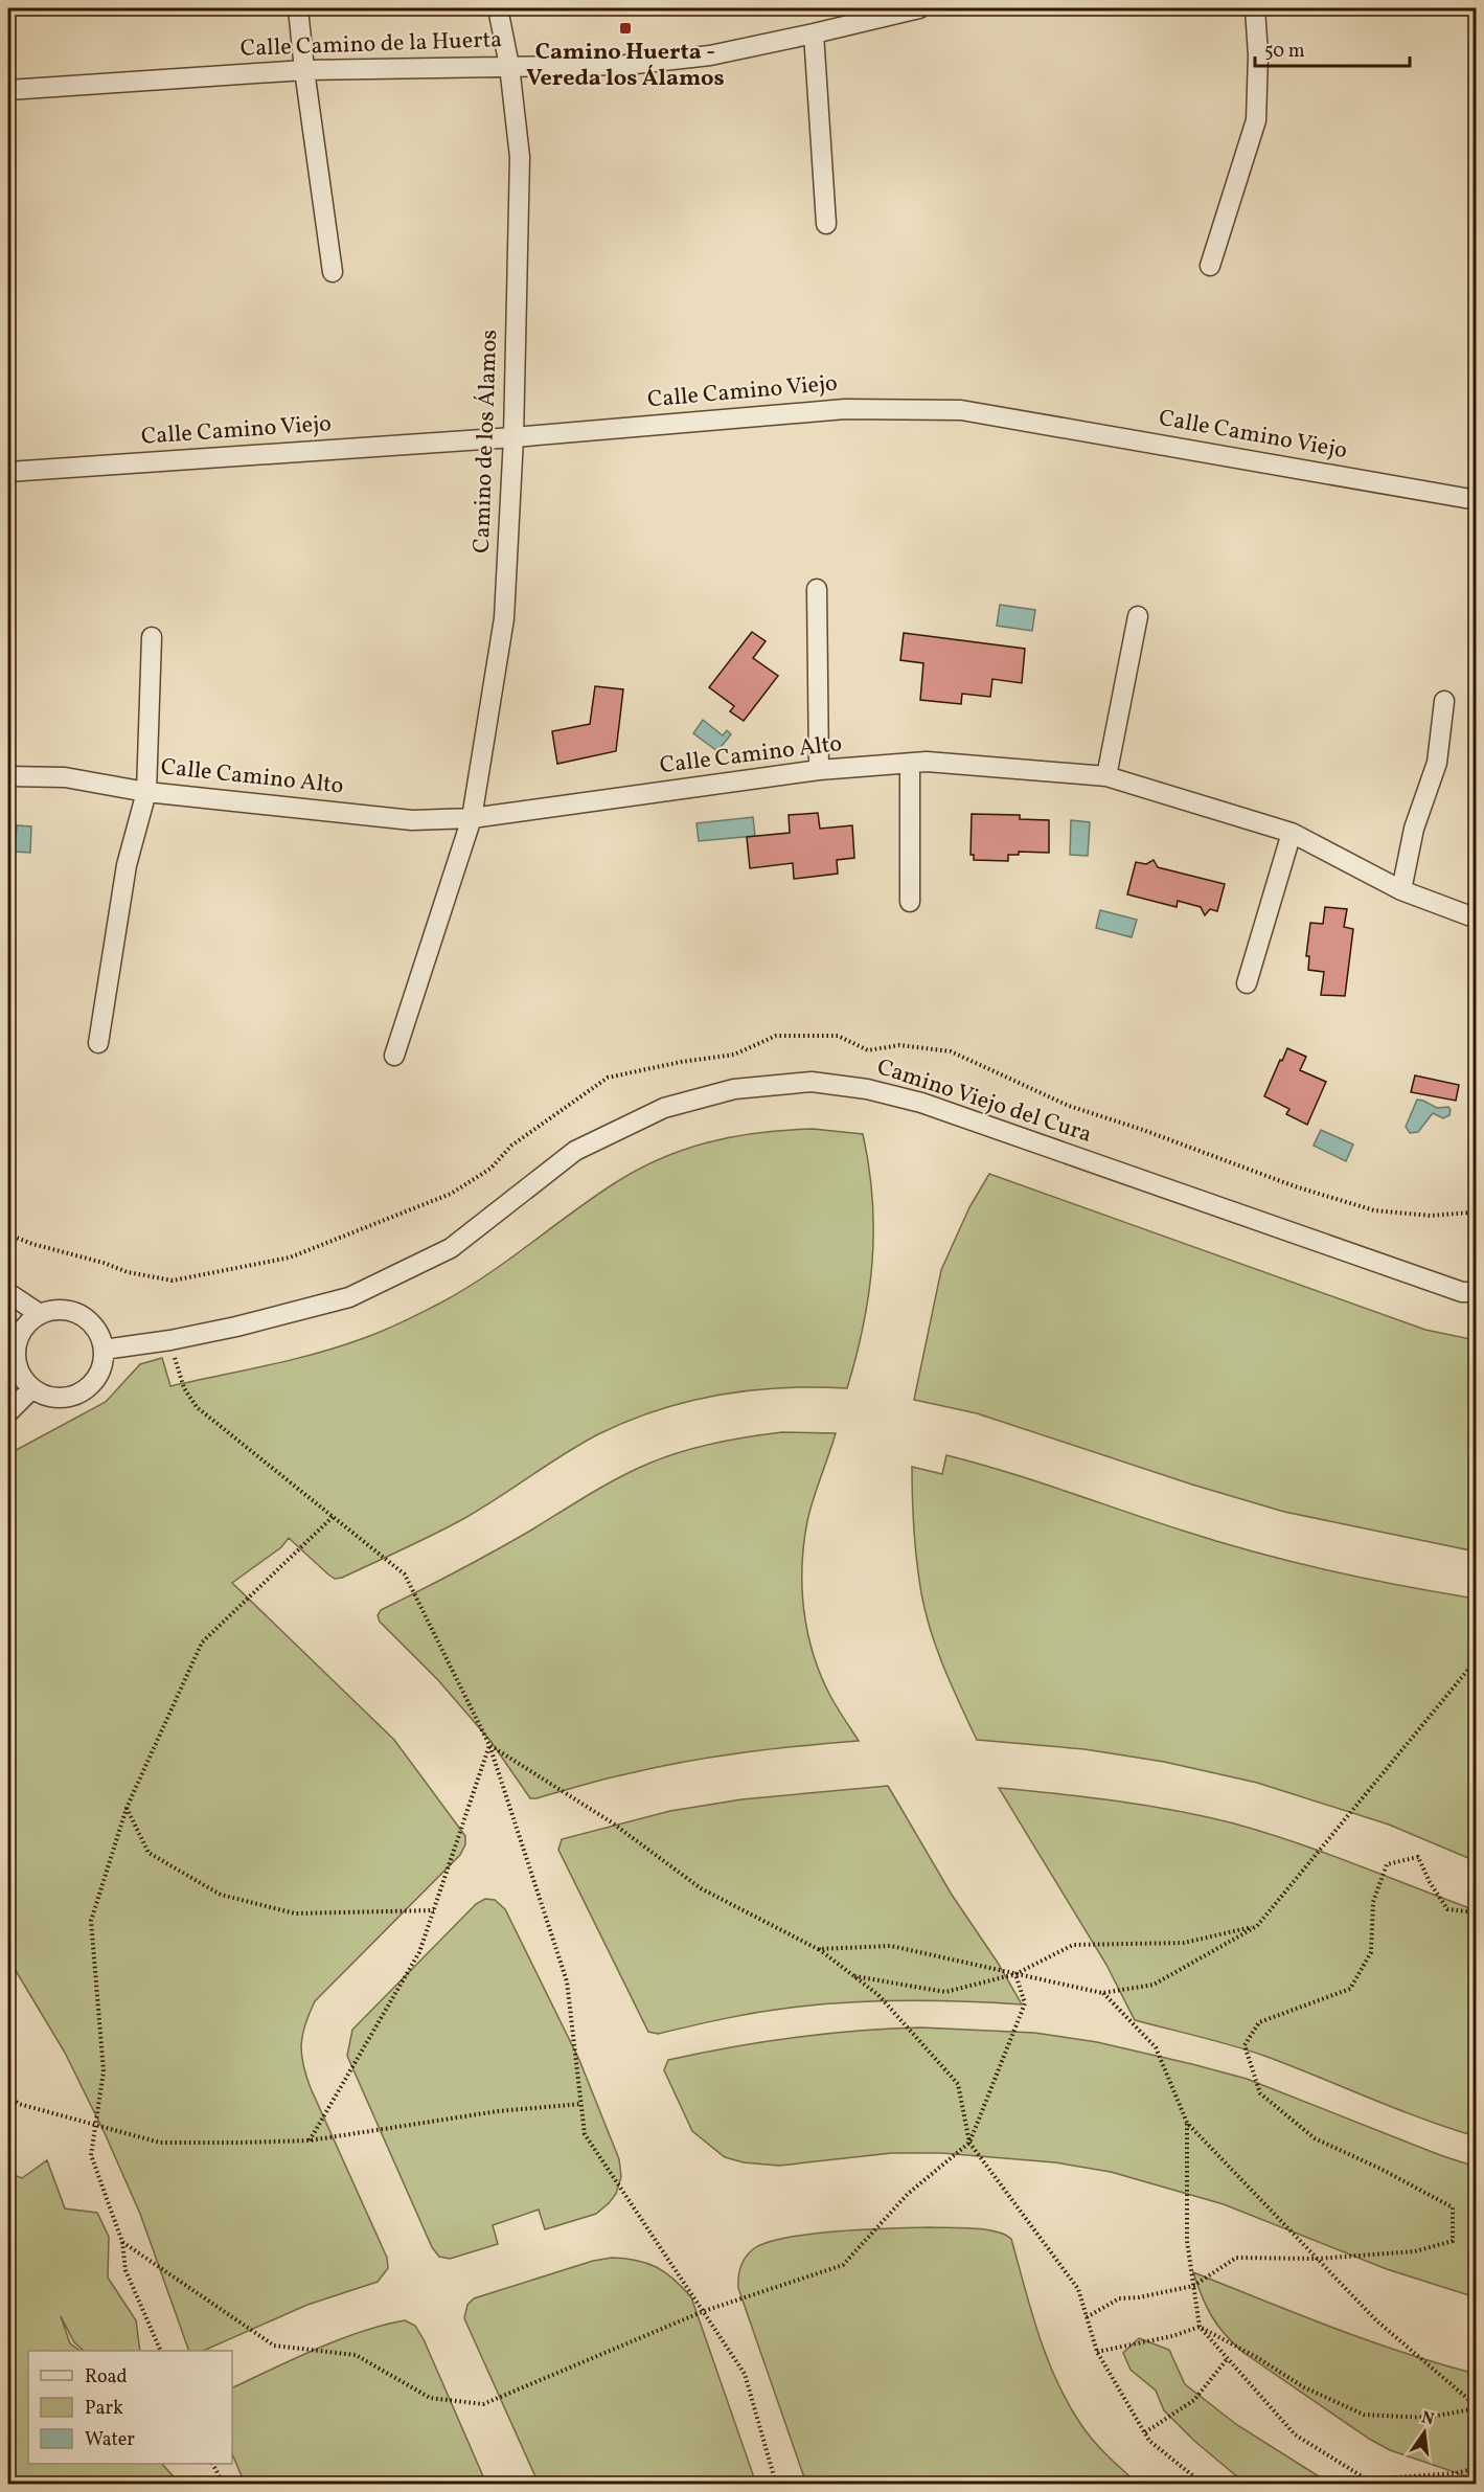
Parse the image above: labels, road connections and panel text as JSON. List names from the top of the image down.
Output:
{
  "streets": {
    "street": [
      "Calle Camino de la Huerta",
      "Calle Camino Viejo",
      "Camino de los Álamos",
      "Calle Camino Alto",
      "Camino Viejo del Cura"
    ]
  },
  "crossings": [
    ["Calle Camino de la Huerta", "Camino de los Álamos"],
    ["Calle Camino Viejo", "Camino de los Álamos"],
    ["Camino de los Álamos", "Calle Camino Alto"]
  ],
  "places": {
    "transit": ["Camino Huerta - Vereda los Álamos"]
  },
  "legend": ["Road", "Park", "Water"],
  "scale_bar": "50 m",
  "north": "top"
}
